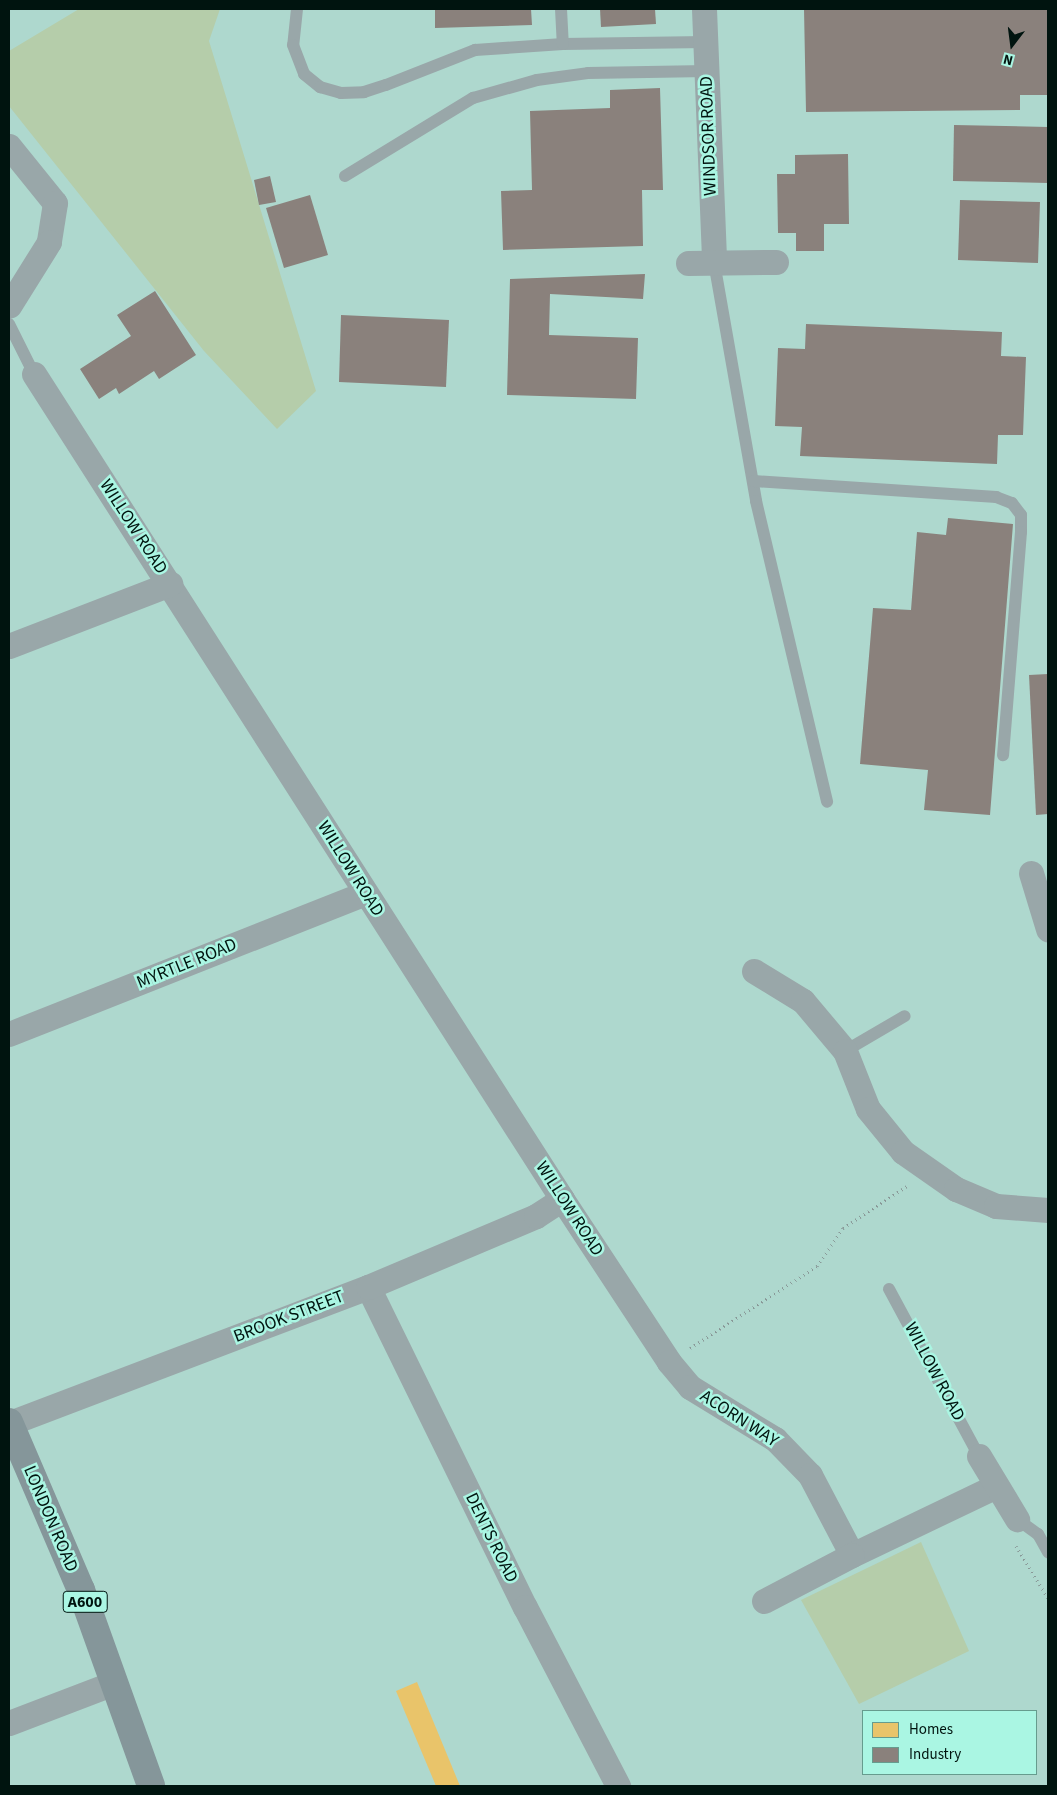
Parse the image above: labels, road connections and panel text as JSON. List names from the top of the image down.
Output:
{
  "streets": {
    "main road": ["LONDON ROAD", "A600"],
    "street": [
      "WINDSOR ROAD",
      "WILLOW ROAD",
      "MYRTLE ROAD",
      "BROOK STREET",
      "ACORN WAY",
      "DENTS ROAD"
    ]
  },
  "crossings": [
    ["WILLOW ROAD", "MYRTLE ROAD"],
    ["WILLOW ROAD", "BROOK STREET"],
    ["WILLOW ROAD", "ACORN WAY"],
    ["BROOK STREET", "LONDON ROAD"],
    ["BROOK STREET", "DENTS ROAD"]
  ],
  "legend": ["Homes", "Industry"],
  "north": "bottom"
}
